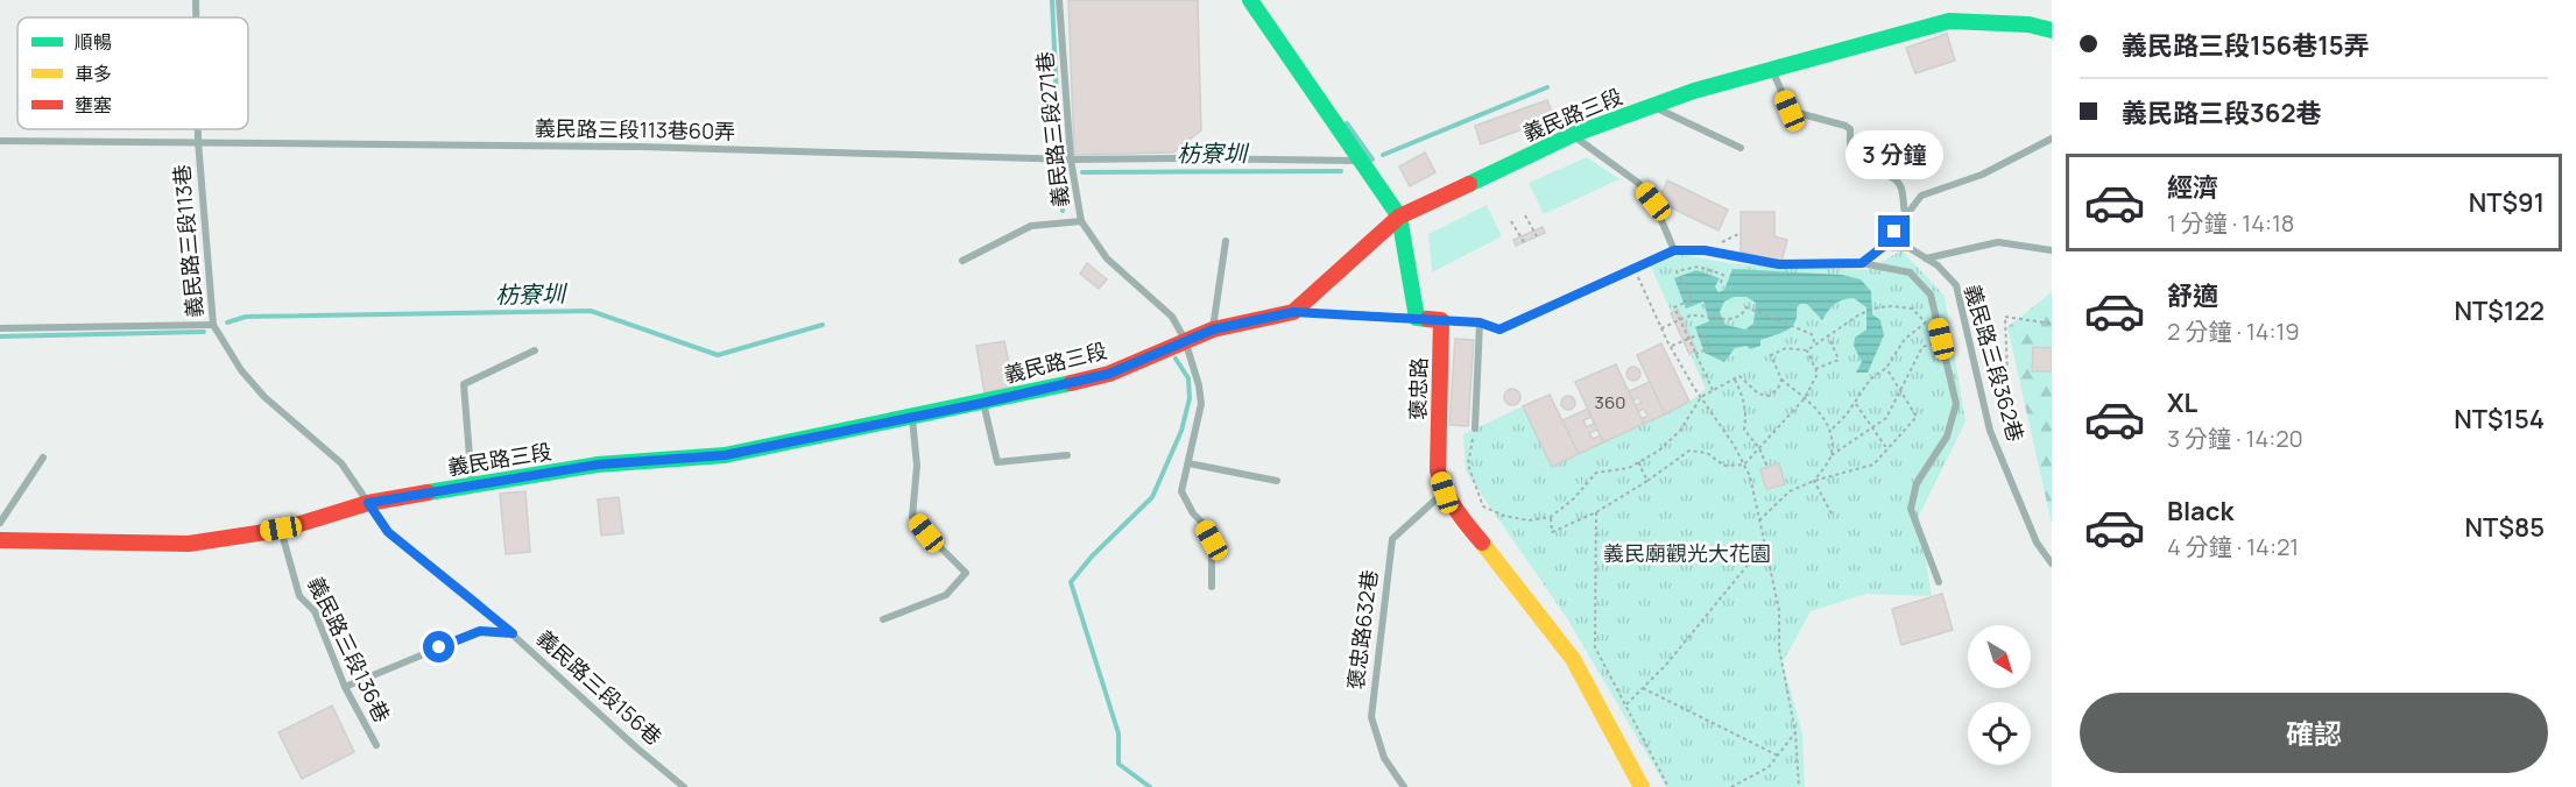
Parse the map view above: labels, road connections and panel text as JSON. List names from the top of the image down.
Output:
{
  "streets": {
    "street": ["義民路三段", "褒忠路"],
    "lane": [
      "義民路三段271巷",
      "義民路三段113巷60弄",
      "義民路三段113巷",
      "義民路三段362巷",
      "褒忠路632巷",
      "義民路三段136巷",
      "義民路三段156巷"
    ]
  },
  "crossings": [
    ["義民路三段", "義民路三段271巷"],
    ["義民路三段", "義民路三段113巷"],
    ["義民路三段", "義民路三段136巷"],
    ["義民路三段", "義民路三段156巷"],
    ["義民路三段271巷", "義民路三段113巷60弄"],
    ["義民路三段113巷60弄", "義民路三段113巷"],
    ["義民路三段113巷", "義民路三段156巷"],
    ["褒忠路", "褒忠路632巷"]
  ],
  "water": ["枋寮圳"],
  "parks": ["義民廟觀光大花園"],
  "house_numbers": ["360"],
  "legend": ["順暢", "車多", "壅塞"],
  "north": "bottom right",
  "page": {
    "banner": ["義民路三段156巷15弄", "義民路三段362巷"],
    "bubble": "3 分鐘",
    "list": [
      {
        "name": "經濟",
        "note": "1 分鐘 · 14:18",
        "value": "NT$91"
      },
      {
        "name": "舒適",
        "note": "2 分鐘 · 14:19",
        "value": "NT$122"
      },
      {
        "name": "XL",
        "note": "3 分鐘 · 14:20",
        "value": "NT$154"
      },
      {
        "name": "Black",
        "note": "4 分鐘 · 14:21",
        "value": "NT$85"
      }
    ],
    "buttons": "確認"
  }
}
